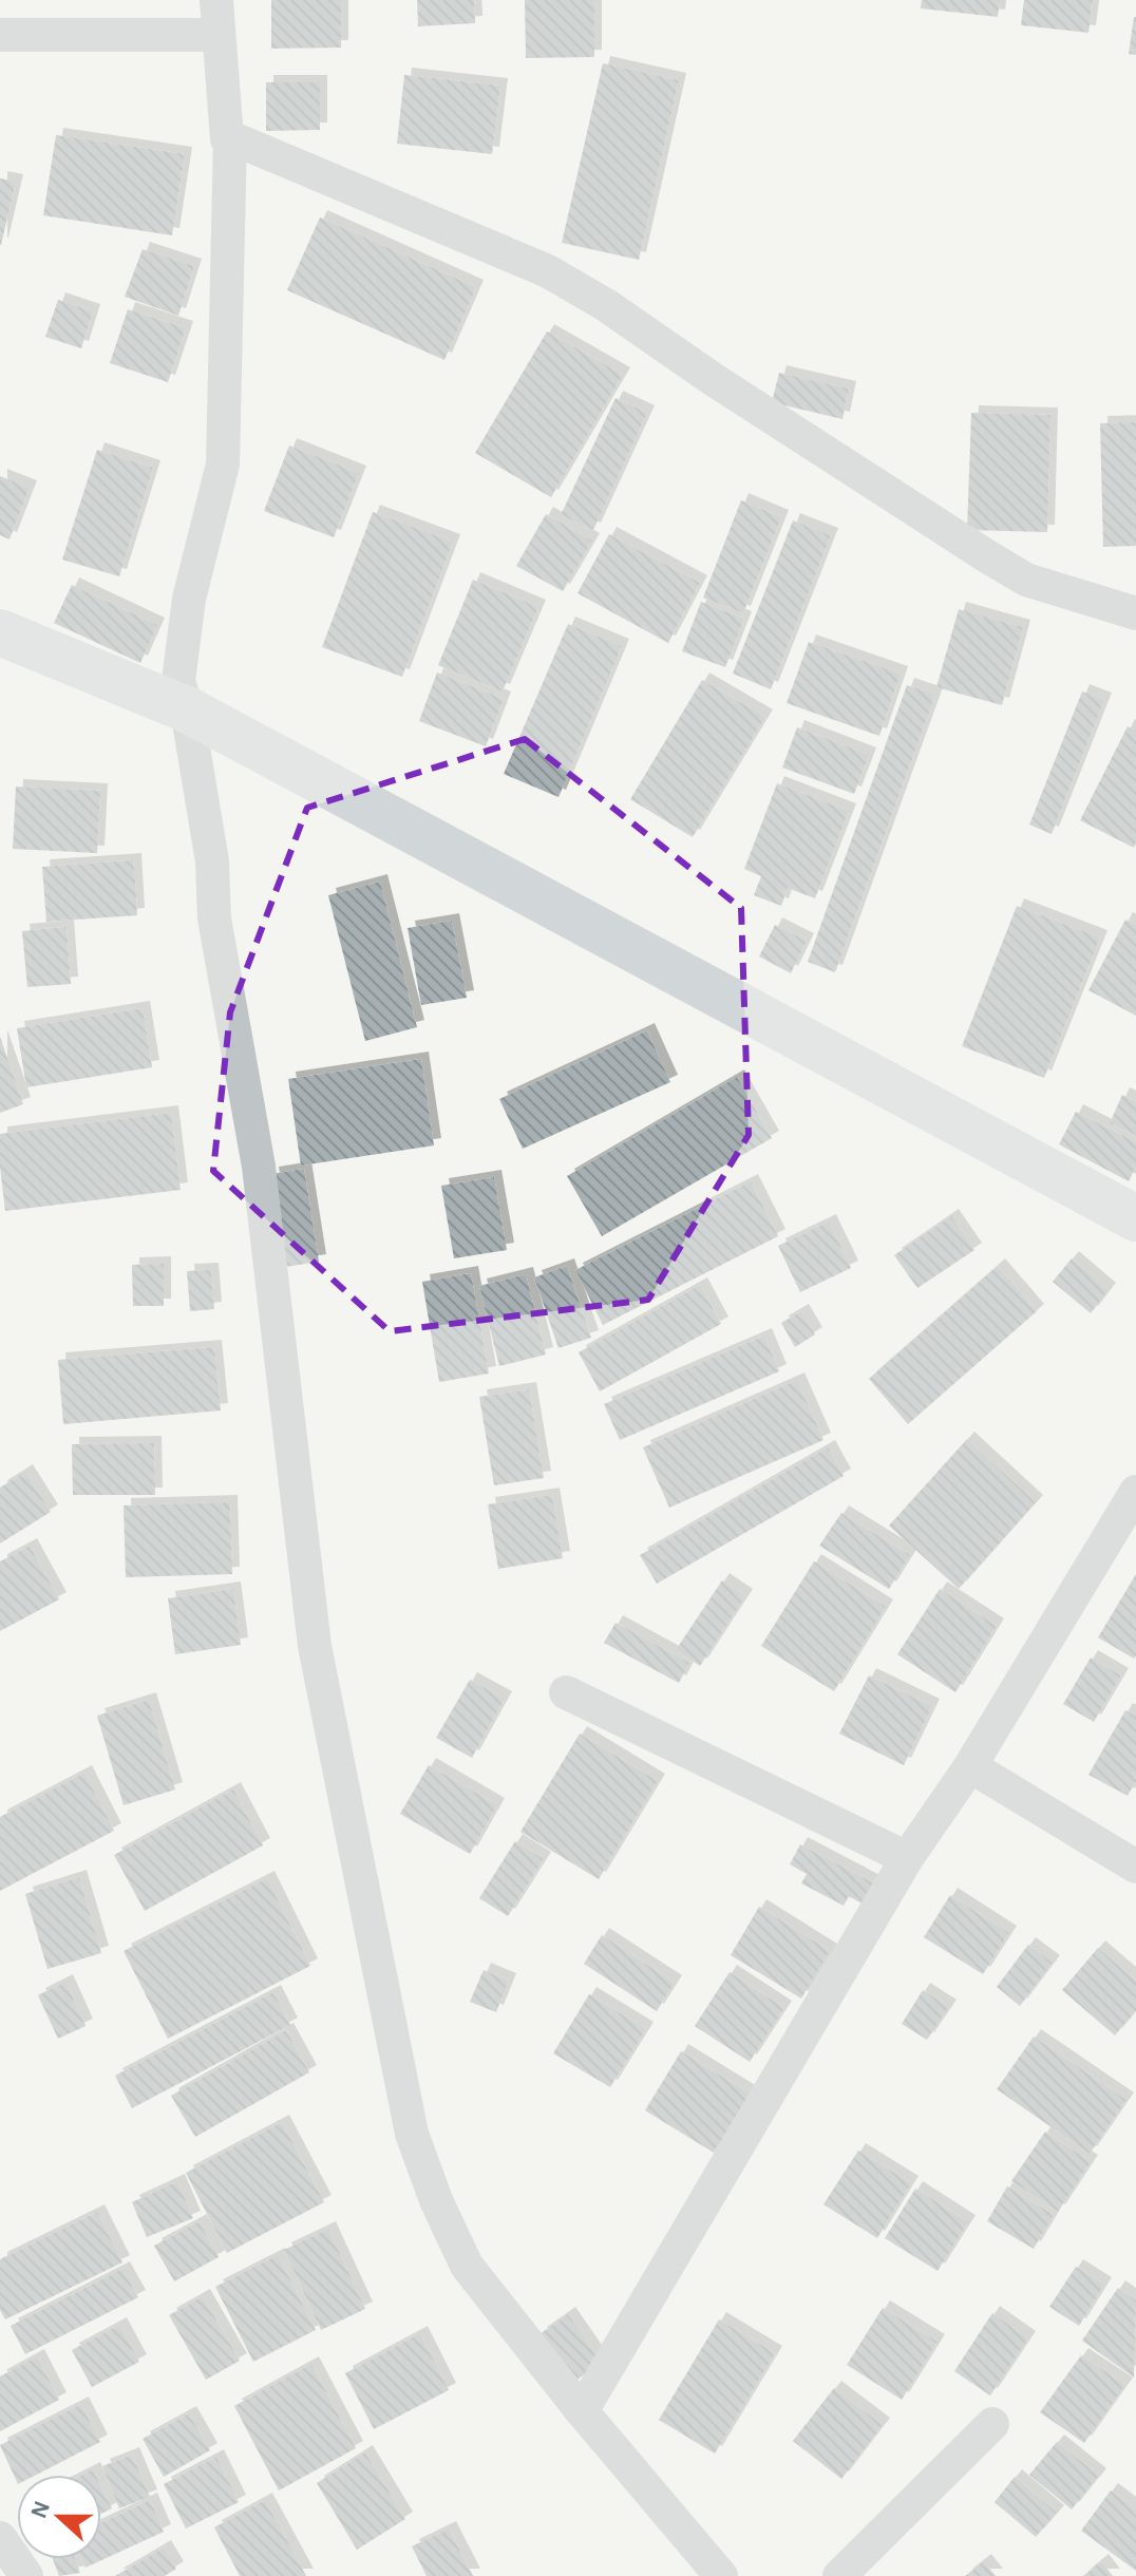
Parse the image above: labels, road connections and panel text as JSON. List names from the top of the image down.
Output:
{
  "north": "left"
}
